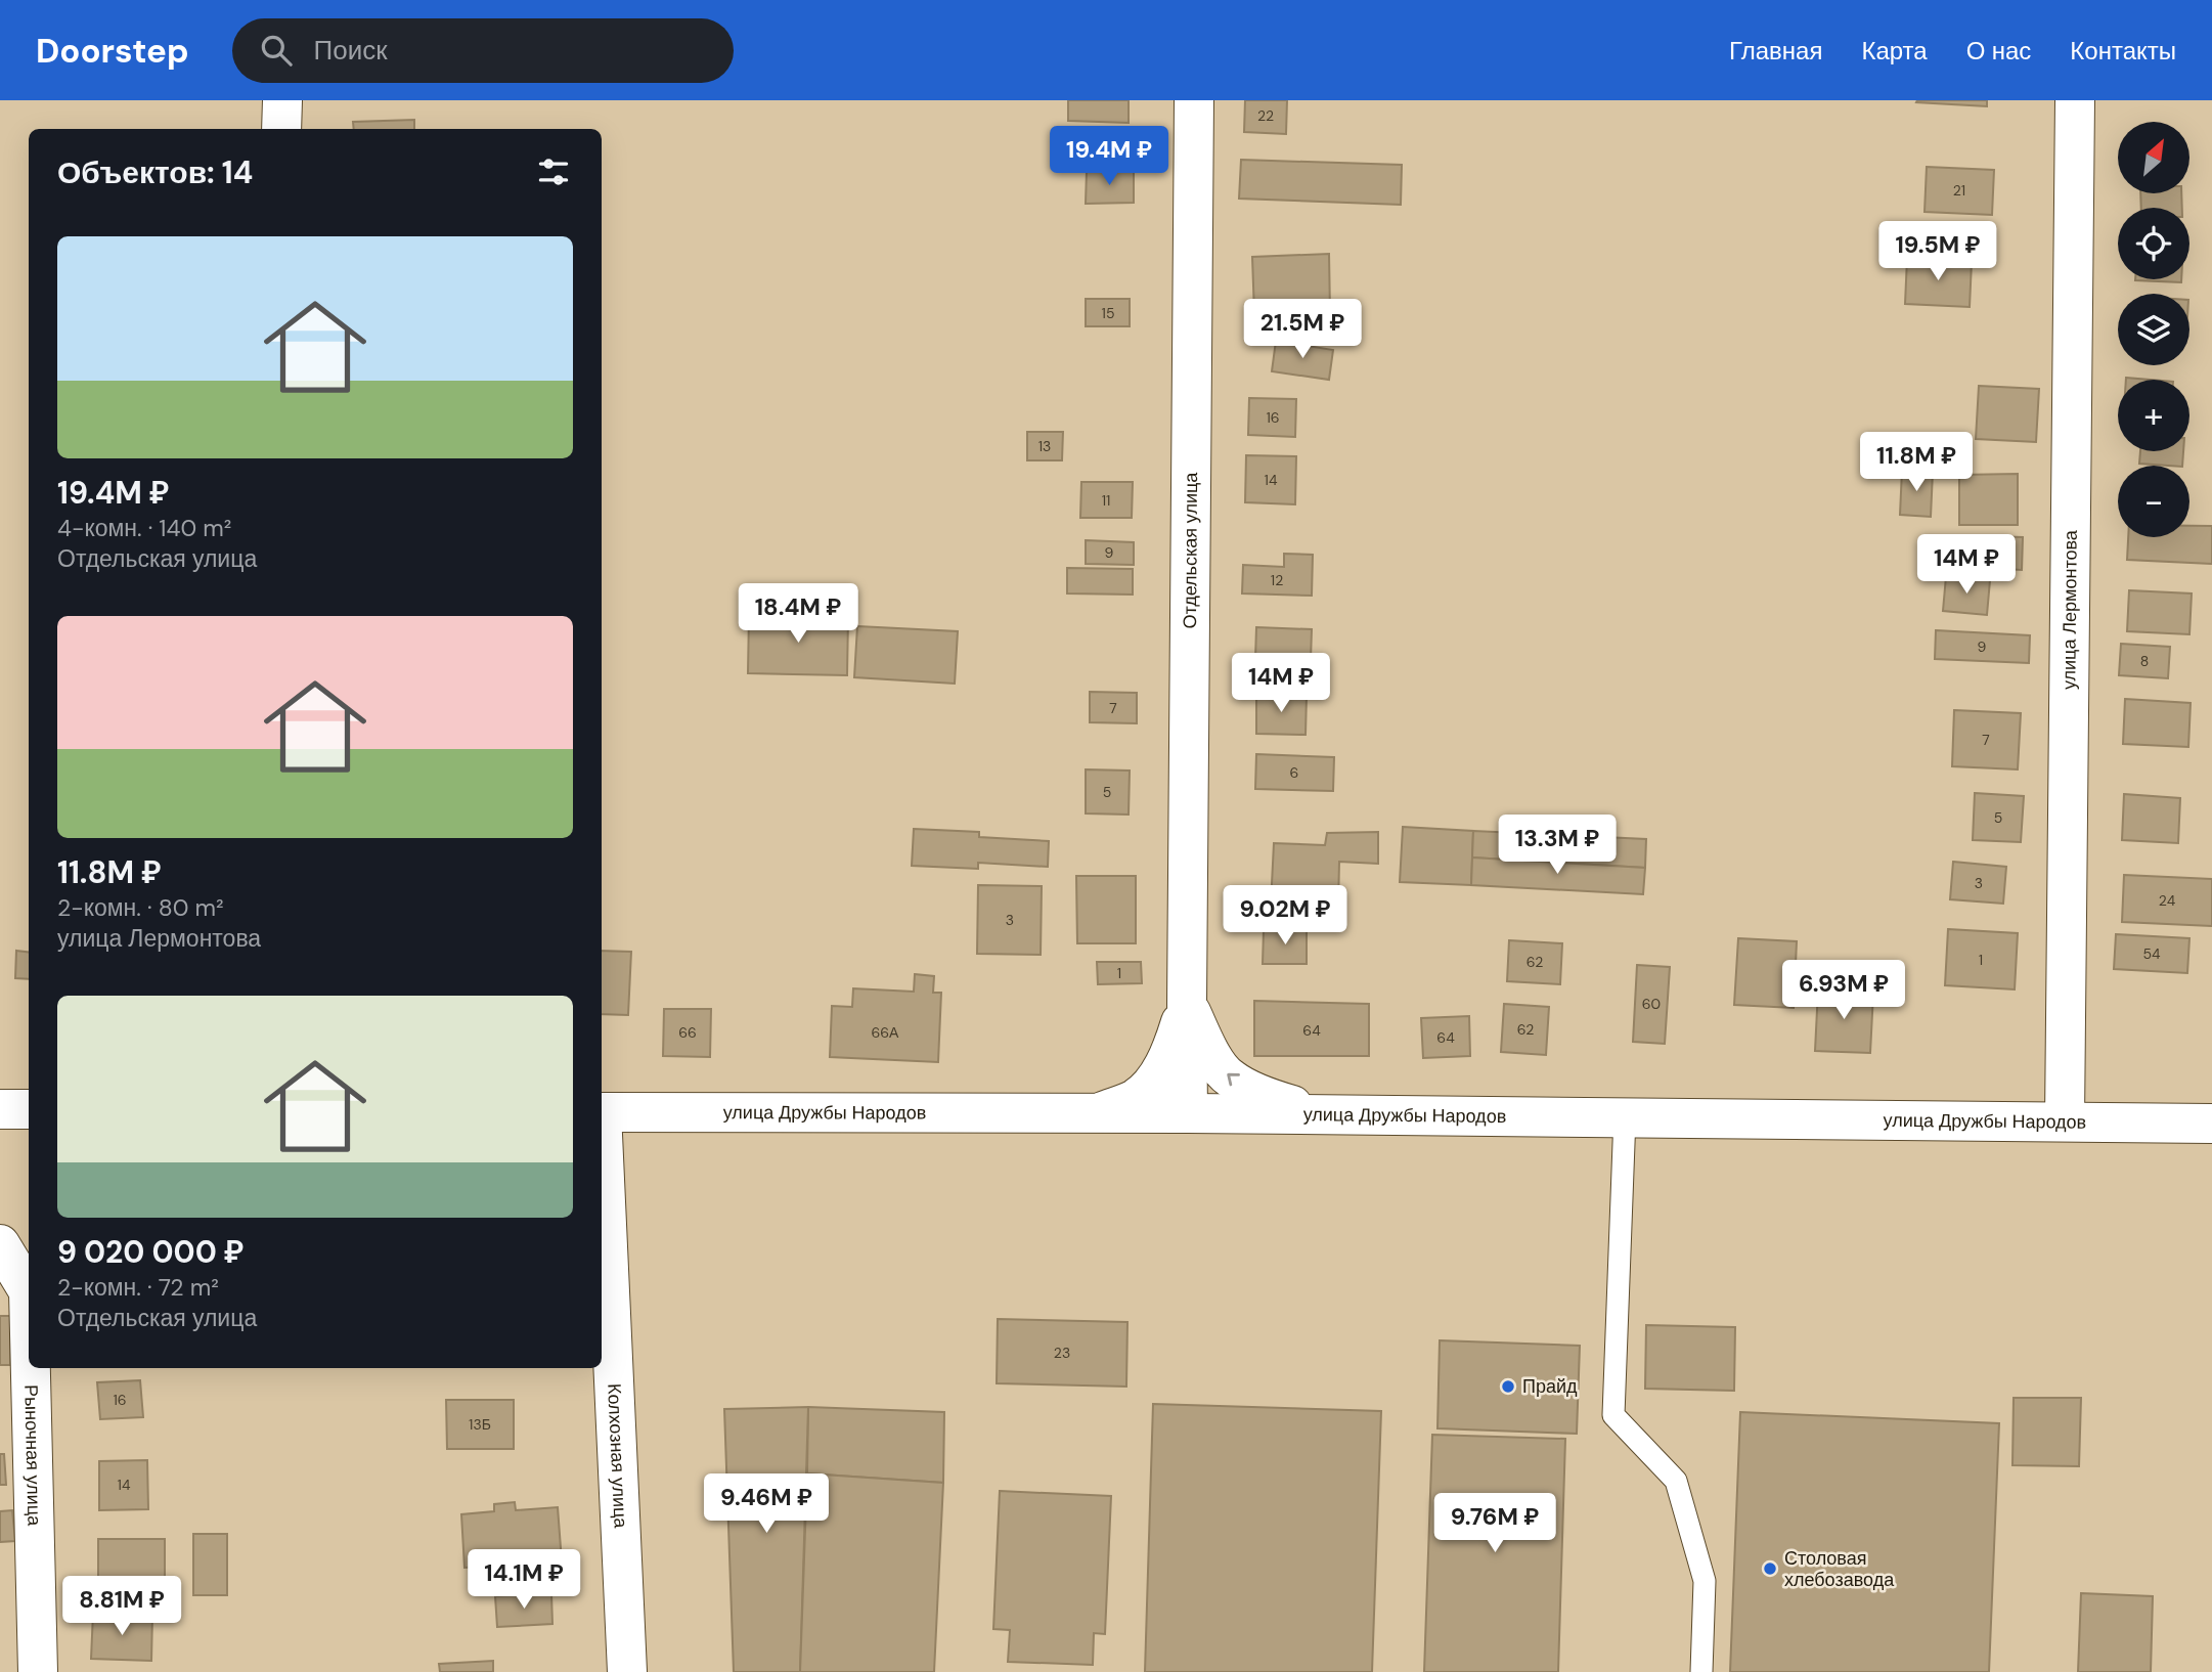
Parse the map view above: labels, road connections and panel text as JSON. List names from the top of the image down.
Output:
{
  "streets": {
    "street": [
      "Отдельская улица",
      "улица Лермонтова",
      "улица Дружбы Народов",
      "Рыночная улица",
      "Колхозная улица"
    ]
  },
  "crossings": [
    ["Отдельская улица", "улица Дружбы Народов"],
    ["улица Лермонтова", "улица Дружбы Народов"]
  ],
  "places": ["Прайд", "Столовая хлебозавода"],
  "house_numbers": [
    "22",
    "21",
    "15",
    "16",
    "13",
    "14",
    "11",
    "9",
    "12",
    "9",
    "8",
    "7",
    "7",
    "6",
    "5",
    "5",
    "3",
    "24",
    "3",
    "54",
    "1",
    "62",
    "1",
    "60",
    "62",
    "64",
    "66",
    "66А",
    "64",
    "23",
    "16",
    "13Б",
    "14"
  ],
  "north": "top right",
  "page": {
    "header": "Doorstep",
    "search": "Поиск",
    "nav": [
      "Главная",
      "Карта",
      "О нас",
      "Контакты"
    ],
    "map_buttons": ["+", "−"],
    "price": [
      "19.4M ₽",
      "19.5M ₽",
      "21.5M ₽",
      "11.8M ₽",
      "14M ₽",
      "18.4M ₽",
      "14M ₽",
      "13.3M ₽",
      "9.02M ₽",
      "6.93M ₽",
      "9.46M ₽",
      "9.76M ₽",
      "14.1M ₽",
      "8.81M ₽"
    ],
    "heading": "Объектов: 14",
    "list": [
      {
        "name": "19.4M ₽",
        "note": "4-комн. · 140 m² · Отдельская улица"
      },
      {
        "name": "11.8M ₽",
        "note": "2-комн. · 80 m² · улица Лермонтова"
      },
      {
        "name": "9 020 000 ₽",
        "note": "2-комн. · 72 m² · Отдельская улица"
      }
    ]
  }
}
